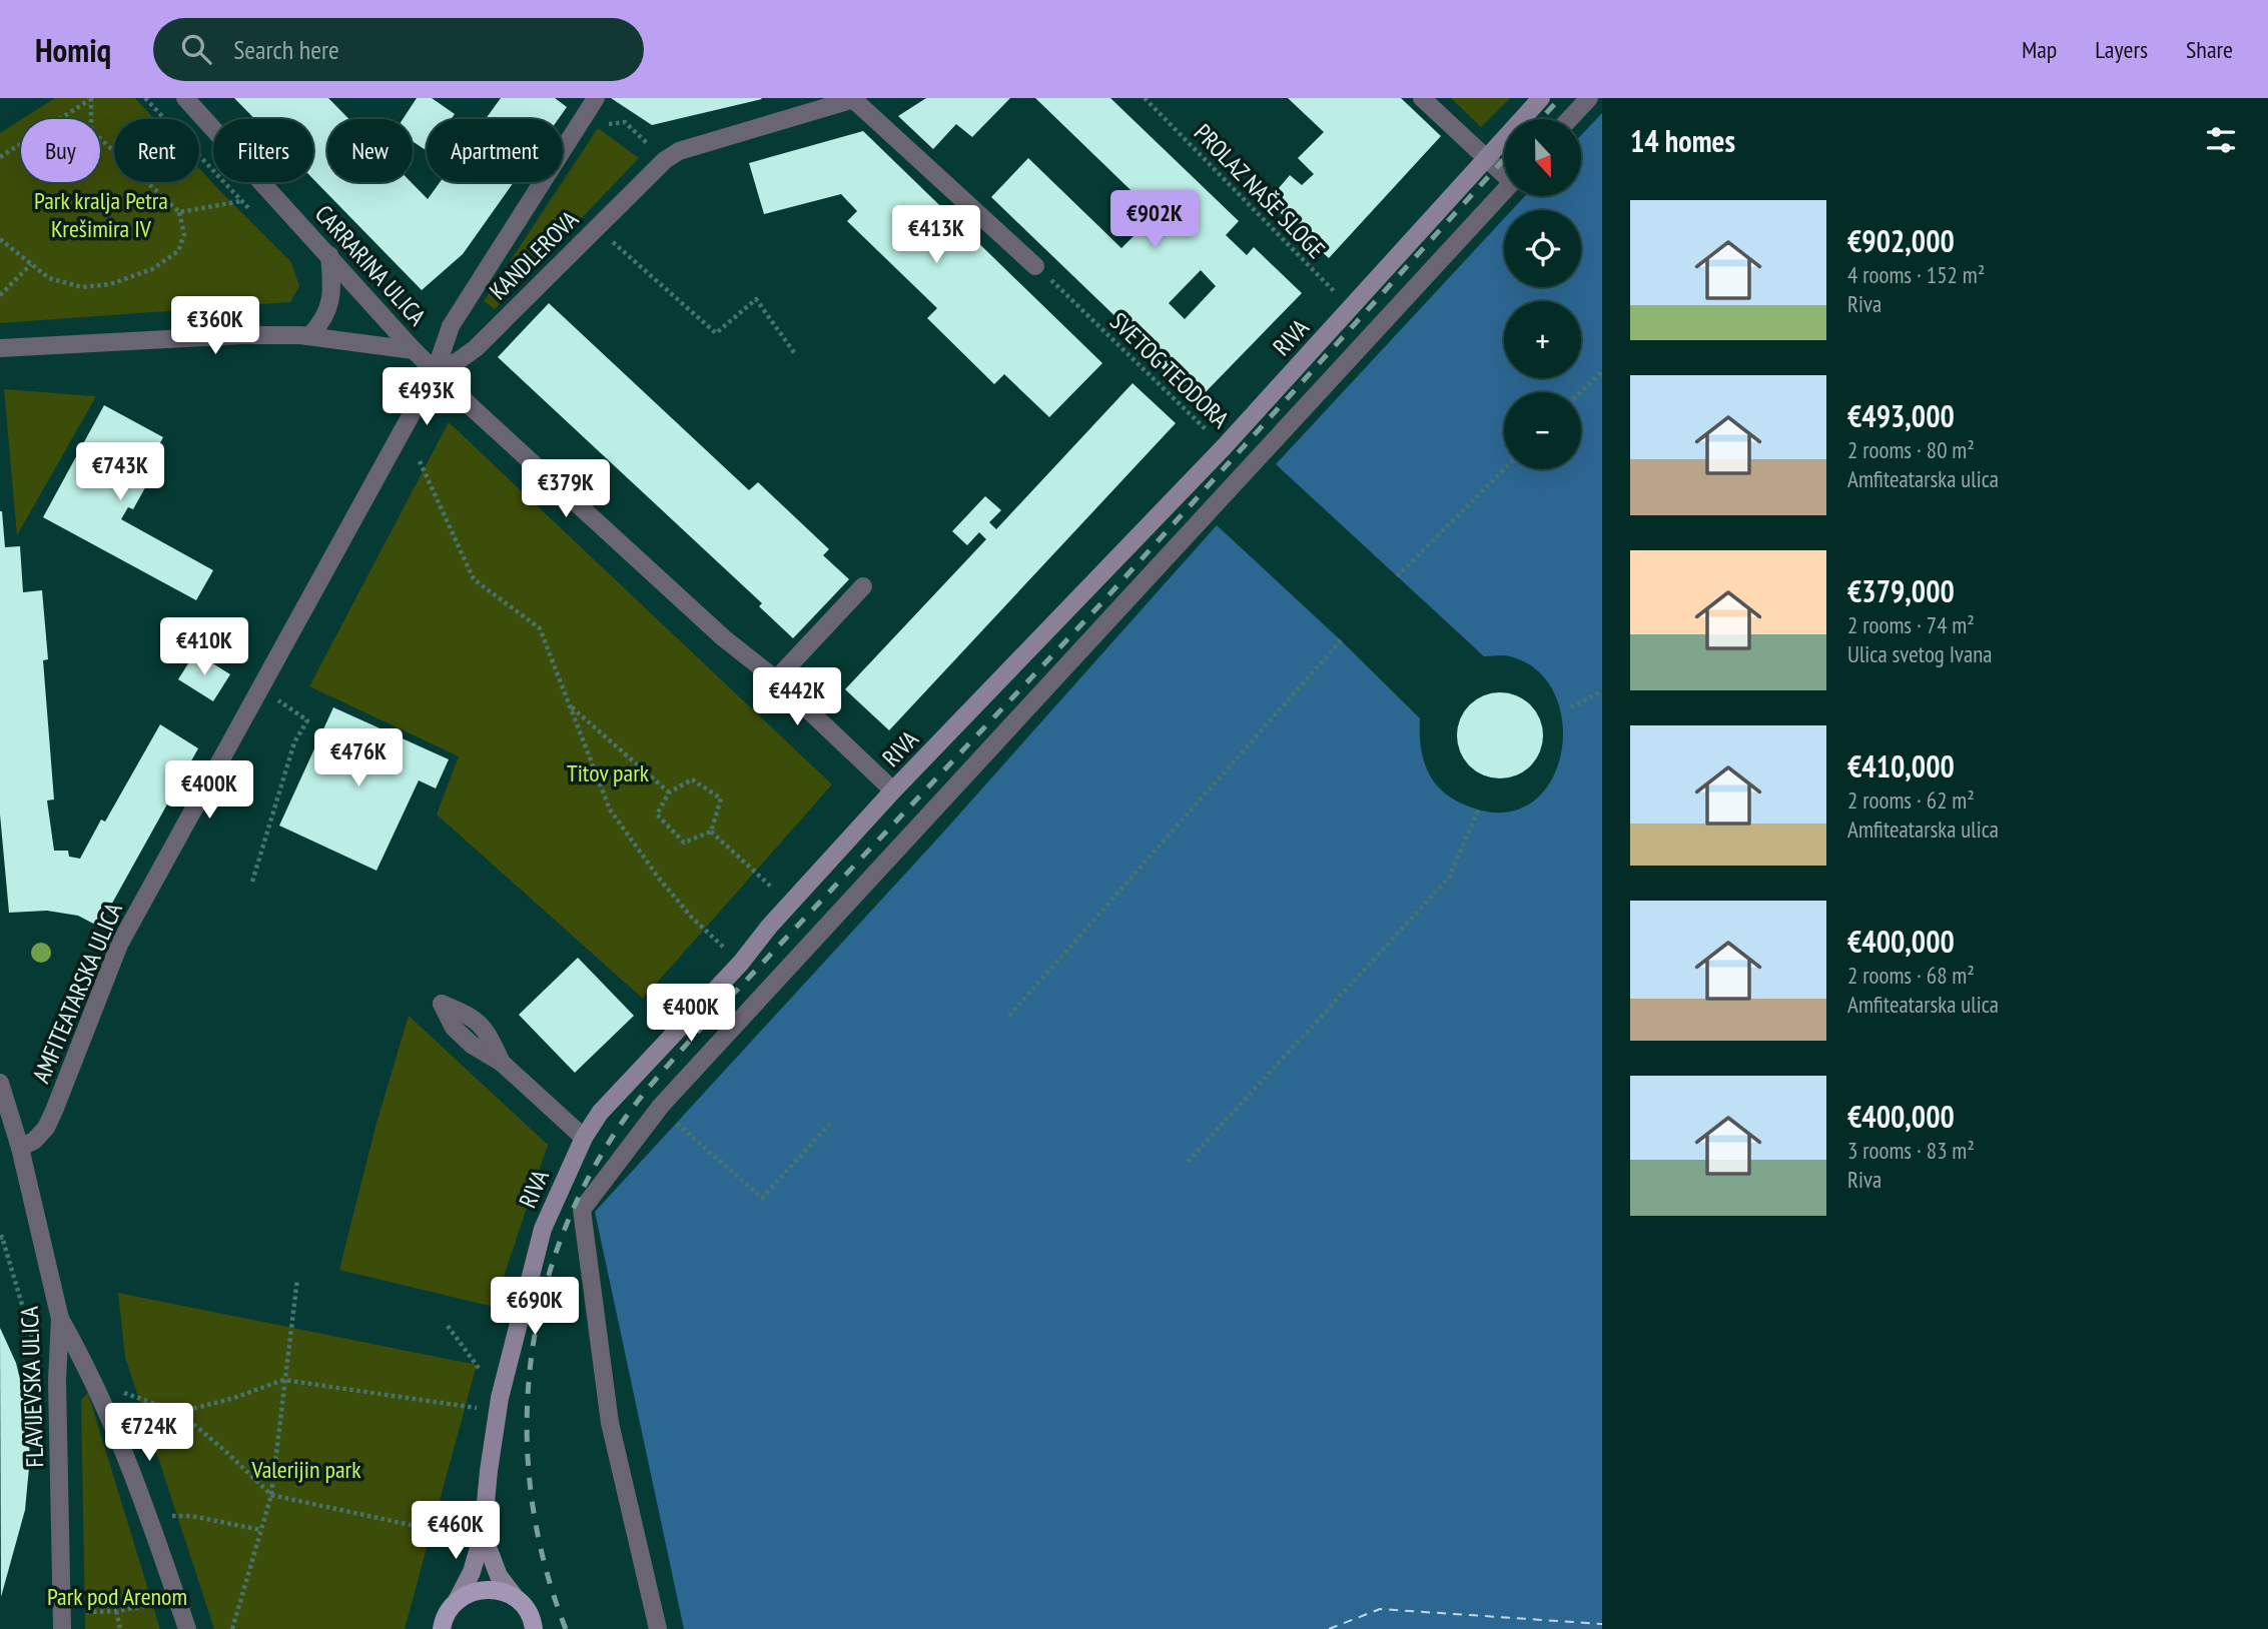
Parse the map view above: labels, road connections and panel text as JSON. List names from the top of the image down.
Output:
{
  "streets": {
    "main road": ["RIVA"],
    "street": [
      "KANDLEROVA",
      "CARRARINA ULICA",
      "AMFITEATARSKA ULICA",
      "FLAVIJEVSKA ULICA"
    ],
    "path": ["PROLAZ NAŠE SLOGE", "SVETOG TEODORA"]
  },
  "crossings": [
    ["PROLAZ NAŠE SLOGE", "RIVA"],
    ["KANDLEROVA", "CARRARINA ULICA"],
    ["KANDLEROVA", "AMFITEATARSKA ULICA"],
    ["CARRARINA ULICA", "RIVA"],
    ["CARRARINA ULICA", "AMFITEATARSKA ULICA"],
    ["RIVA", "SVETOG TEODORA"],
    ["AMFITEATARSKA ULICA", "FLAVIJEVSKA ULICA"]
  ],
  "parks": [
    "Park kralja Petra Krešimira IV",
    "Titov park",
    "Valerijin park",
    "Park pod Arenom"
  ],
  "north": "bottom",
  "page": {
    "header": "Homiq",
    "search": "Search here",
    "nav": ["Map", "Layers", "Share"],
    "heading": "14 homes",
    "map_buttons": ["+", "−"],
    "chip": [
      "Buy",
      "Rent",
      "Filters",
      "New",
      "Apartment"
    ],
    "list": [
      {
        "name": "€902,000",
        "note": "4 rooms · 152 m² · Riva"
      },
      {
        "name": "€493,000",
        "note": "2 rooms · 80 m² · Amfiteatarska ulica"
      },
      {
        "name": "€379,000",
        "note": "2 rooms · 74 m² · Ulica svetog Ivana"
      },
      {
        "name": "€410,000",
        "note": "2 rooms · 62 m² · Amfiteatarska ulica"
      },
      {
        "name": "€400,000",
        "note": "2 rooms · 68 m² · Amfiteatarska ulica"
      },
      {
        "name": "€400,000",
        "note": "3 rooms · 83 m² · Riva"
      }
    ],
    "price": [
      "€902K",
      "€413K",
      "€360K",
      "€493K",
      "€743K",
      "€379K",
      "€410K",
      "€442K",
      "€476K",
      "€400K",
      "€400K",
      "€690K",
      "€724K",
      "€460K"
    ]
  }
}
